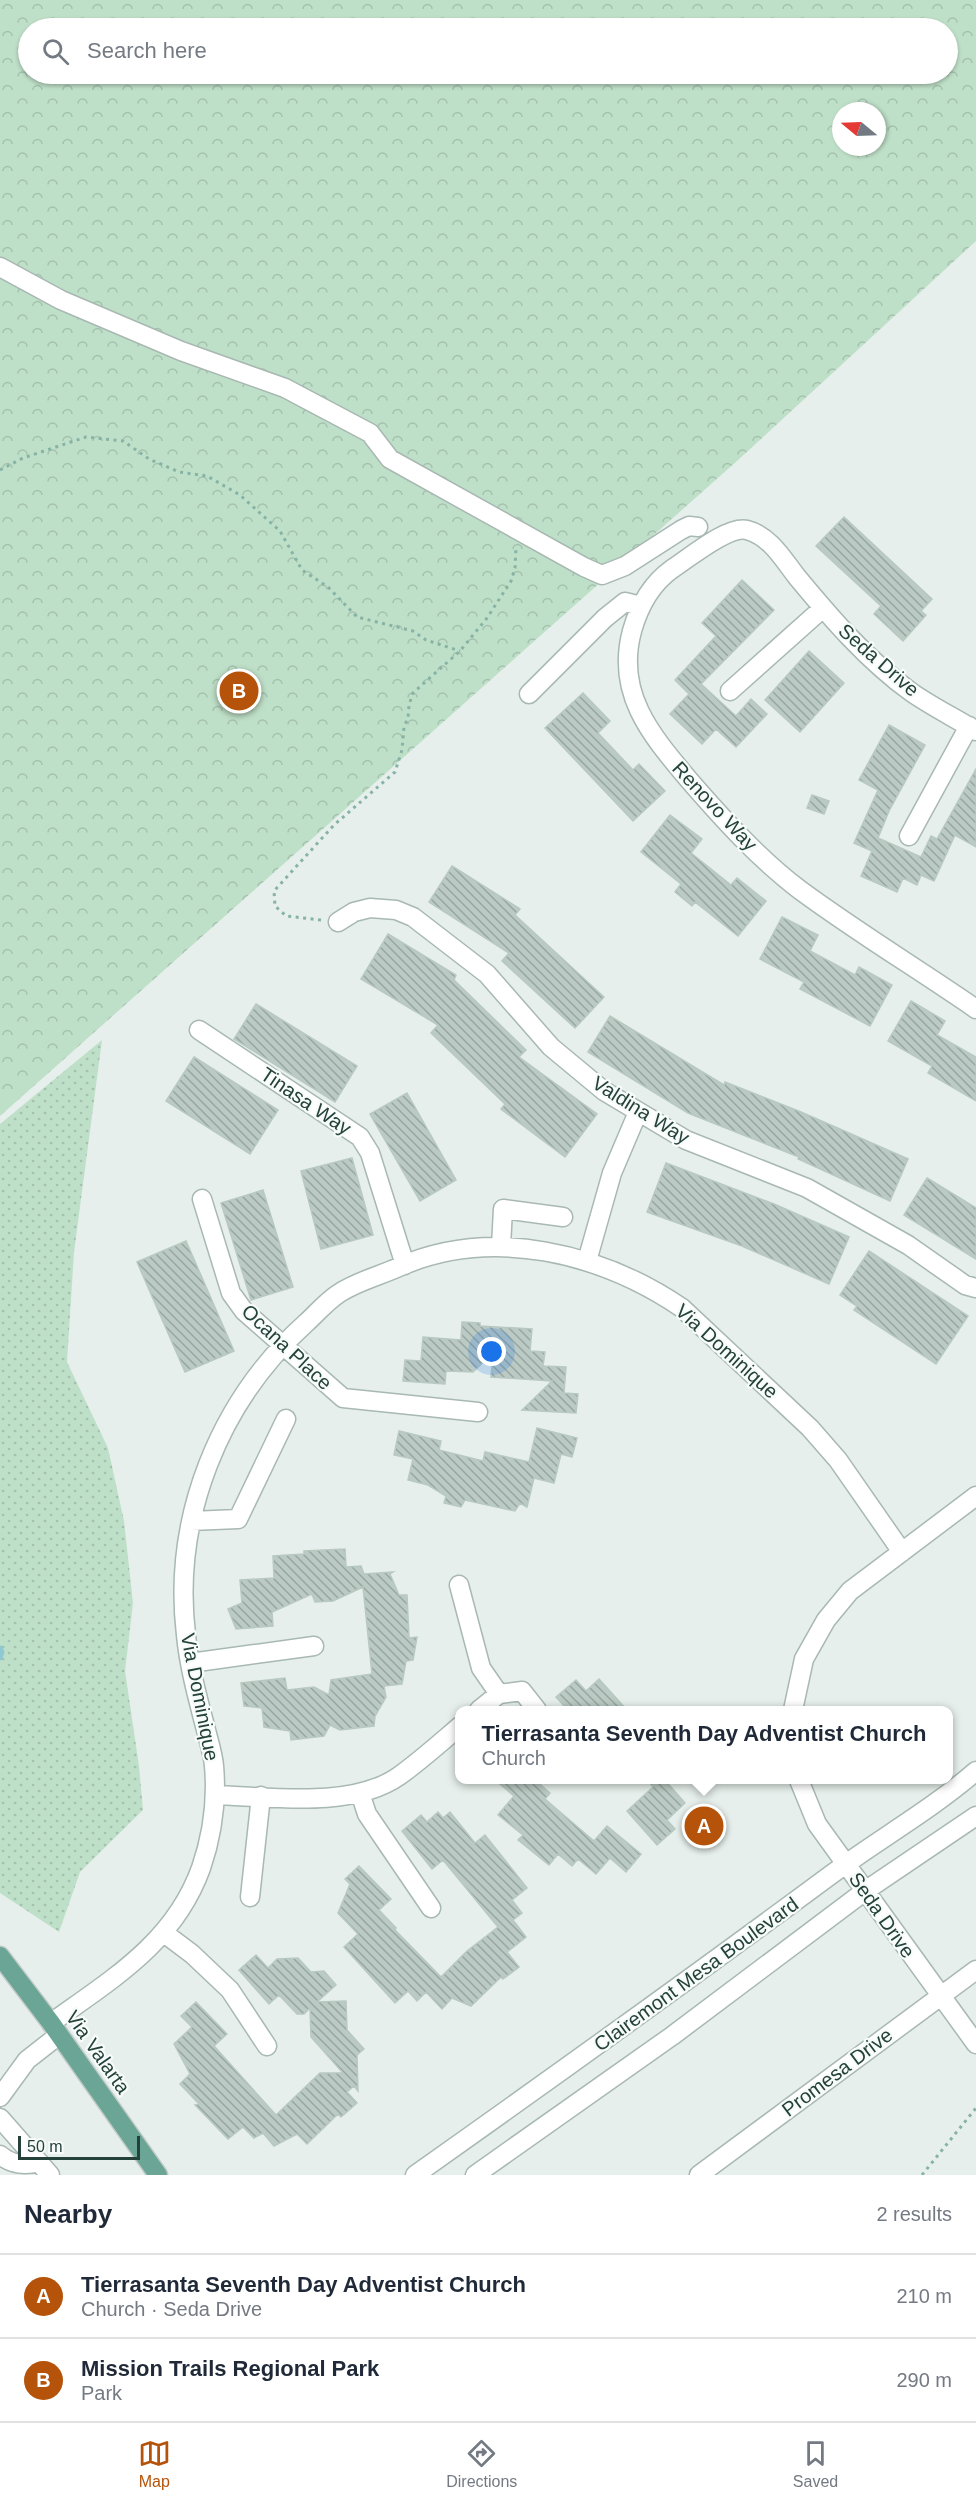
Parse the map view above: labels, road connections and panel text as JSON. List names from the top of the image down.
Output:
{
  "streets": {
    "main road": ["Via Valarta"],
    "street": [
      "Seda Drive",
      "Renovo Way",
      "Tinasa Way",
      "Valdina Way",
      "Ocana Place",
      "Via Dominique",
      "Clairemont Mesa Boulevard",
      "Promesa Drive"
    ]
  },
  "crossings": [
    ["Seda Drive", "Renovo Way"],
    ["Seda Drive", "Clairemont Mesa Boulevard"],
    ["Seda Drive", "Promesa Drive"],
    ["Tinasa Way", "Via Dominique"],
    ["Ocana Place", "Via Dominique"],
    ["Via Dominique", "Via Valarta"]
  ],
  "scale_bar": "50 m",
  "north": "left",
  "page": {
    "search": "Search here",
    "pins": ["B", "A"],
    "popup": ["Tierrasanta Seventh Day Adventist Church", "Church"],
    "scale": "50 m",
    "heading": ["Nearby", "2 results"],
    "list": [
      {
        "mark": "A",
        "name": "Tierrasanta Seventh Day Adventist Church",
        "note": "Church · Seda Drive",
        "value": "210 m"
      },
      {
        "mark": "B",
        "name": "Mission Trails Regional Park",
        "note": "Park",
        "value": "290 m"
      }
    ],
    "nav": ["Map", "Directions", "Saved"]
  }
}
